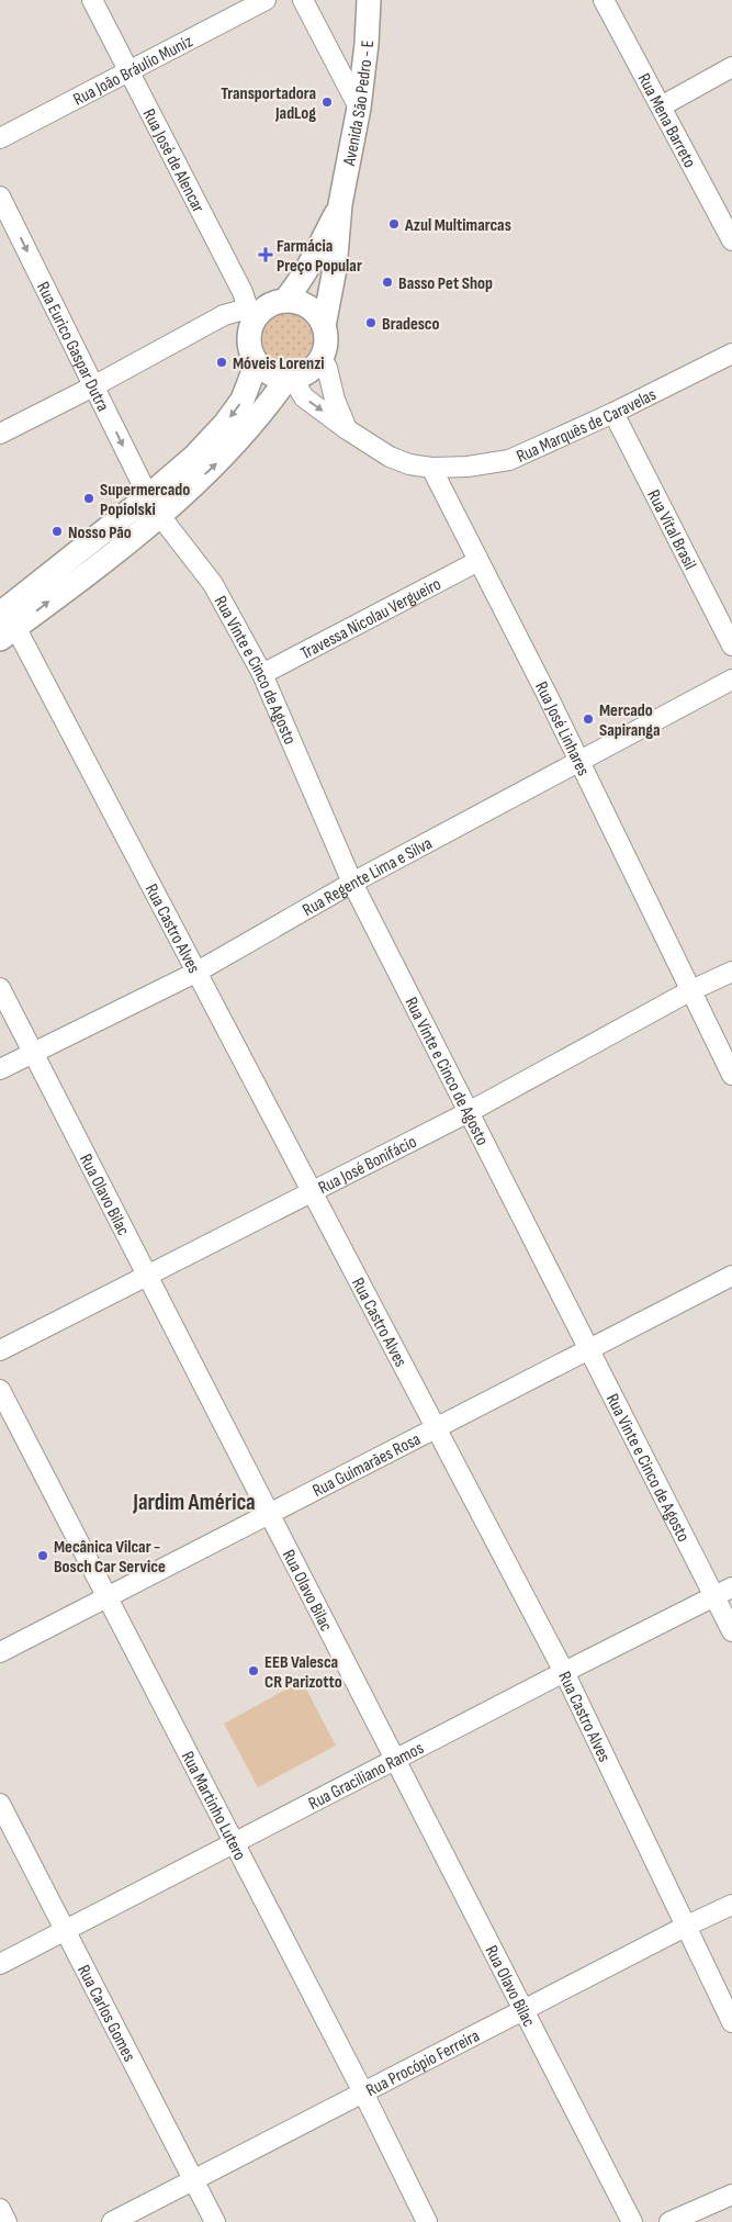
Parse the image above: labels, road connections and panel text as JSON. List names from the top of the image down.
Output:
{
  "streets": {
    "main road": ["Avenida São Pedro - E"],
    "street": [
      "Rua João Bráulio Muniz",
      "Rua Mena Barreto",
      "Rua José de Alencar",
      "Rua Eurico Gaspar Dutra",
      "Rua Marquês de Caravelas",
      "Rua Vital Brasil",
      "Travessa Nicolau Vergueiro",
      "Rua Vinte e Cinco de Agosto",
      "Rua José Linhares",
      "Rua Regente Lima e Silva",
      "Rua Castro Alves",
      "Rua José Bonifácio",
      "Rua Olavo Bilac",
      "Rua Guimarães Rosa",
      "Rua Graciliano Ramos",
      "Rua Martinho Lutero",
      "Rua Carlos Gomes",
      "Rua Procópio Ferreira"
    ]
  },
  "crossings": [
    ["Rua João Bráulio Muniz", "Rua José de Alencar"],
    ["Avenida São Pedro - E", "Rua José de Alencar"],
    ["Rua Eurico Gaspar Dutra", "Rua Vinte e Cinco de Agosto"],
    ["Rua Marquês de Caravelas", "Rua Vital Brasil"],
    ["Rua Marquês de Caravelas", "Rua José Linhares"],
    ["Travessa Nicolau Vergueiro", "Rua Vinte e Cinco de Agosto"],
    ["Travessa Nicolau Vergueiro", "Rua José Linhares"],
    ["Rua Vinte e Cinco de Agosto", "Rua Regente Lima e Silva"],
    ["Rua Vinte e Cinco de Agosto", "Rua José Bonifácio"],
    ["Rua Vinte e Cinco de Agosto", "Rua Guimarães Rosa"],
    ["Rua Vinte e Cinco de Agosto", "Rua Graciliano Ramos"],
    ["Rua José Linhares", "Rua Regente Lima e Silva"],
    ["Rua José Linhares", "Rua José Bonifácio"],
    ["Rua Regente Lima e Silva", "Rua Castro Alves"],
    ["Rua Regente Lima e Silva", "Rua Olavo Bilac"],
    ["Rua Castro Alves", "Rua José Bonifácio"],
    ["Rua Castro Alves", "Rua Guimarães Rosa"],
    ["Rua Castro Alves", "Rua Graciliano Ramos"],
    ["Rua Castro Alves", "Rua Procópio Ferreira"],
    ["Rua José Bonifácio", "Rua Olavo Bilac"],
    ["Rua Olavo Bilac", "Rua Guimarães Rosa"],
    ["Rua Olavo Bilac", "Rua Graciliano Ramos"],
    ["Rua Olavo Bilac", "Rua Procópio Ferreira"],
    ["Rua Guimarães Rosa", "Rua Martinho Lutero"],
    ["Rua Graciliano Ramos", "Rua Martinho Lutero"],
    ["Rua Graciliano Ramos", "Rua Carlos Gomes"],
    ["Rua Martinho Lutero", "Rua Procópio Ferreira"],
    ["Rua Carlos Gomes", "Rua Procópio Ferreira"]
  ],
  "one_way": ["Rua Eurico Gaspar Dutra"],
  "districts": ["Jardim América"],
  "places": {
    "other": [
      "Transportadora JadLog",
      "Azul Multimarcas",
      "Basso Pet Shop",
      "Bradesco",
      "Móveis Lorenzi",
      "Supermercado Popiolski",
      "Nosso Pão",
      "Mercado Sapiranga",
      "Mecânica Vilcar - Bosch Car Service",
      "EEB Valesca CR Parizotto"
    ],
    "health": ["Farmácia Preço Popular"]
  }
}
